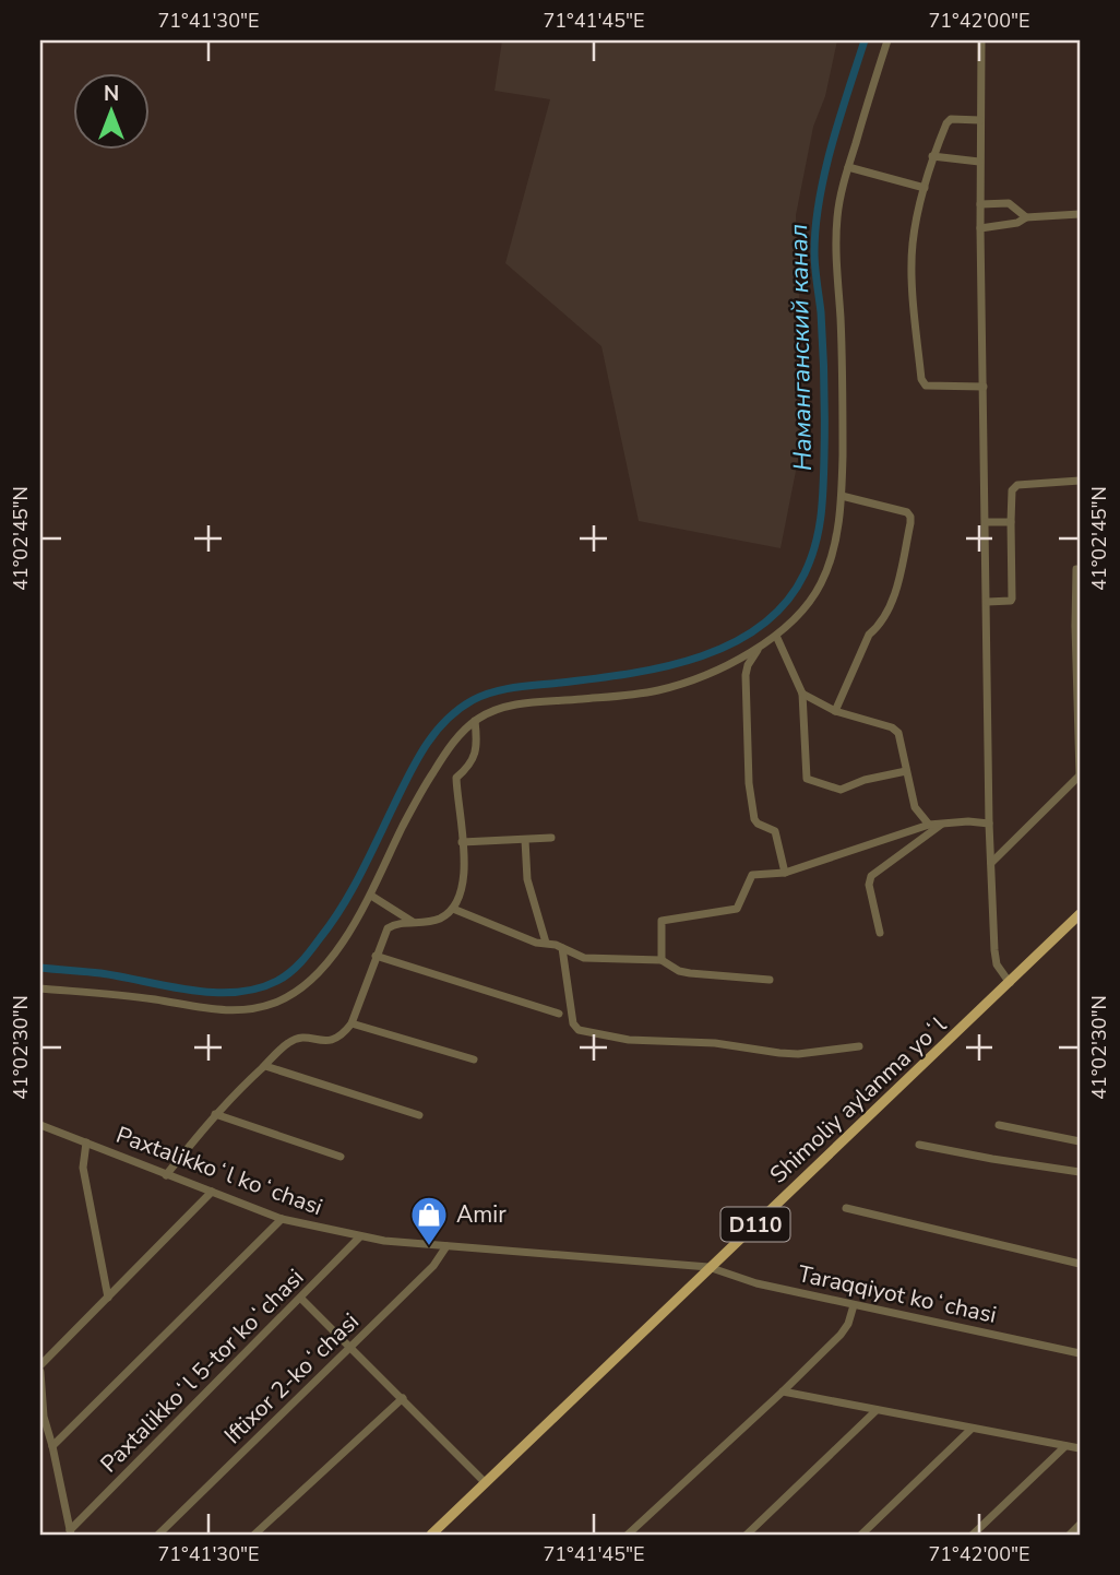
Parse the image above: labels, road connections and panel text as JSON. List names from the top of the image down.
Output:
{
  "streets": {
    "main road": ["Shimoliy aylanma yoʻl", "D110"],
    "street": [
      "Paxtalikkoʻl koʻchasi",
      "Taraqqiyot koʻchasi",
      "Paxtalikkoʻl 5-tor koʻchasi",
      "Iftixor 2-koʻchasi"
    ]
  },
  "crossings": [
    ["Shimoliy aylanma yoʻl", "Paxtalikkoʻl koʻchasi"],
    ["Shimoliy aylanma yoʻl", "Taraqqiyot koʻchasi"],
    ["Paxtalikkoʻl koʻchasi", "Taraqqiyot koʻchasi"],
    ["Paxtalikkoʻl koʻchasi", "Paxtalikkoʻl 5-tor koʻchasi"],
    ["Paxtalikkoʻl koʻchasi", "Iftixor 2-koʻchasi"]
  ],
  "water": ["Наманганский канал"],
  "places": {
    "shop": ["Amir"]
  },
  "north": "top",
  "coordinates": [
    "71°41'30\"E",
    "71°41'45\"E",
    "71°42'00\"E",
    "41°02'45\"N",
    "41°02'30\"N"
  ]
}
